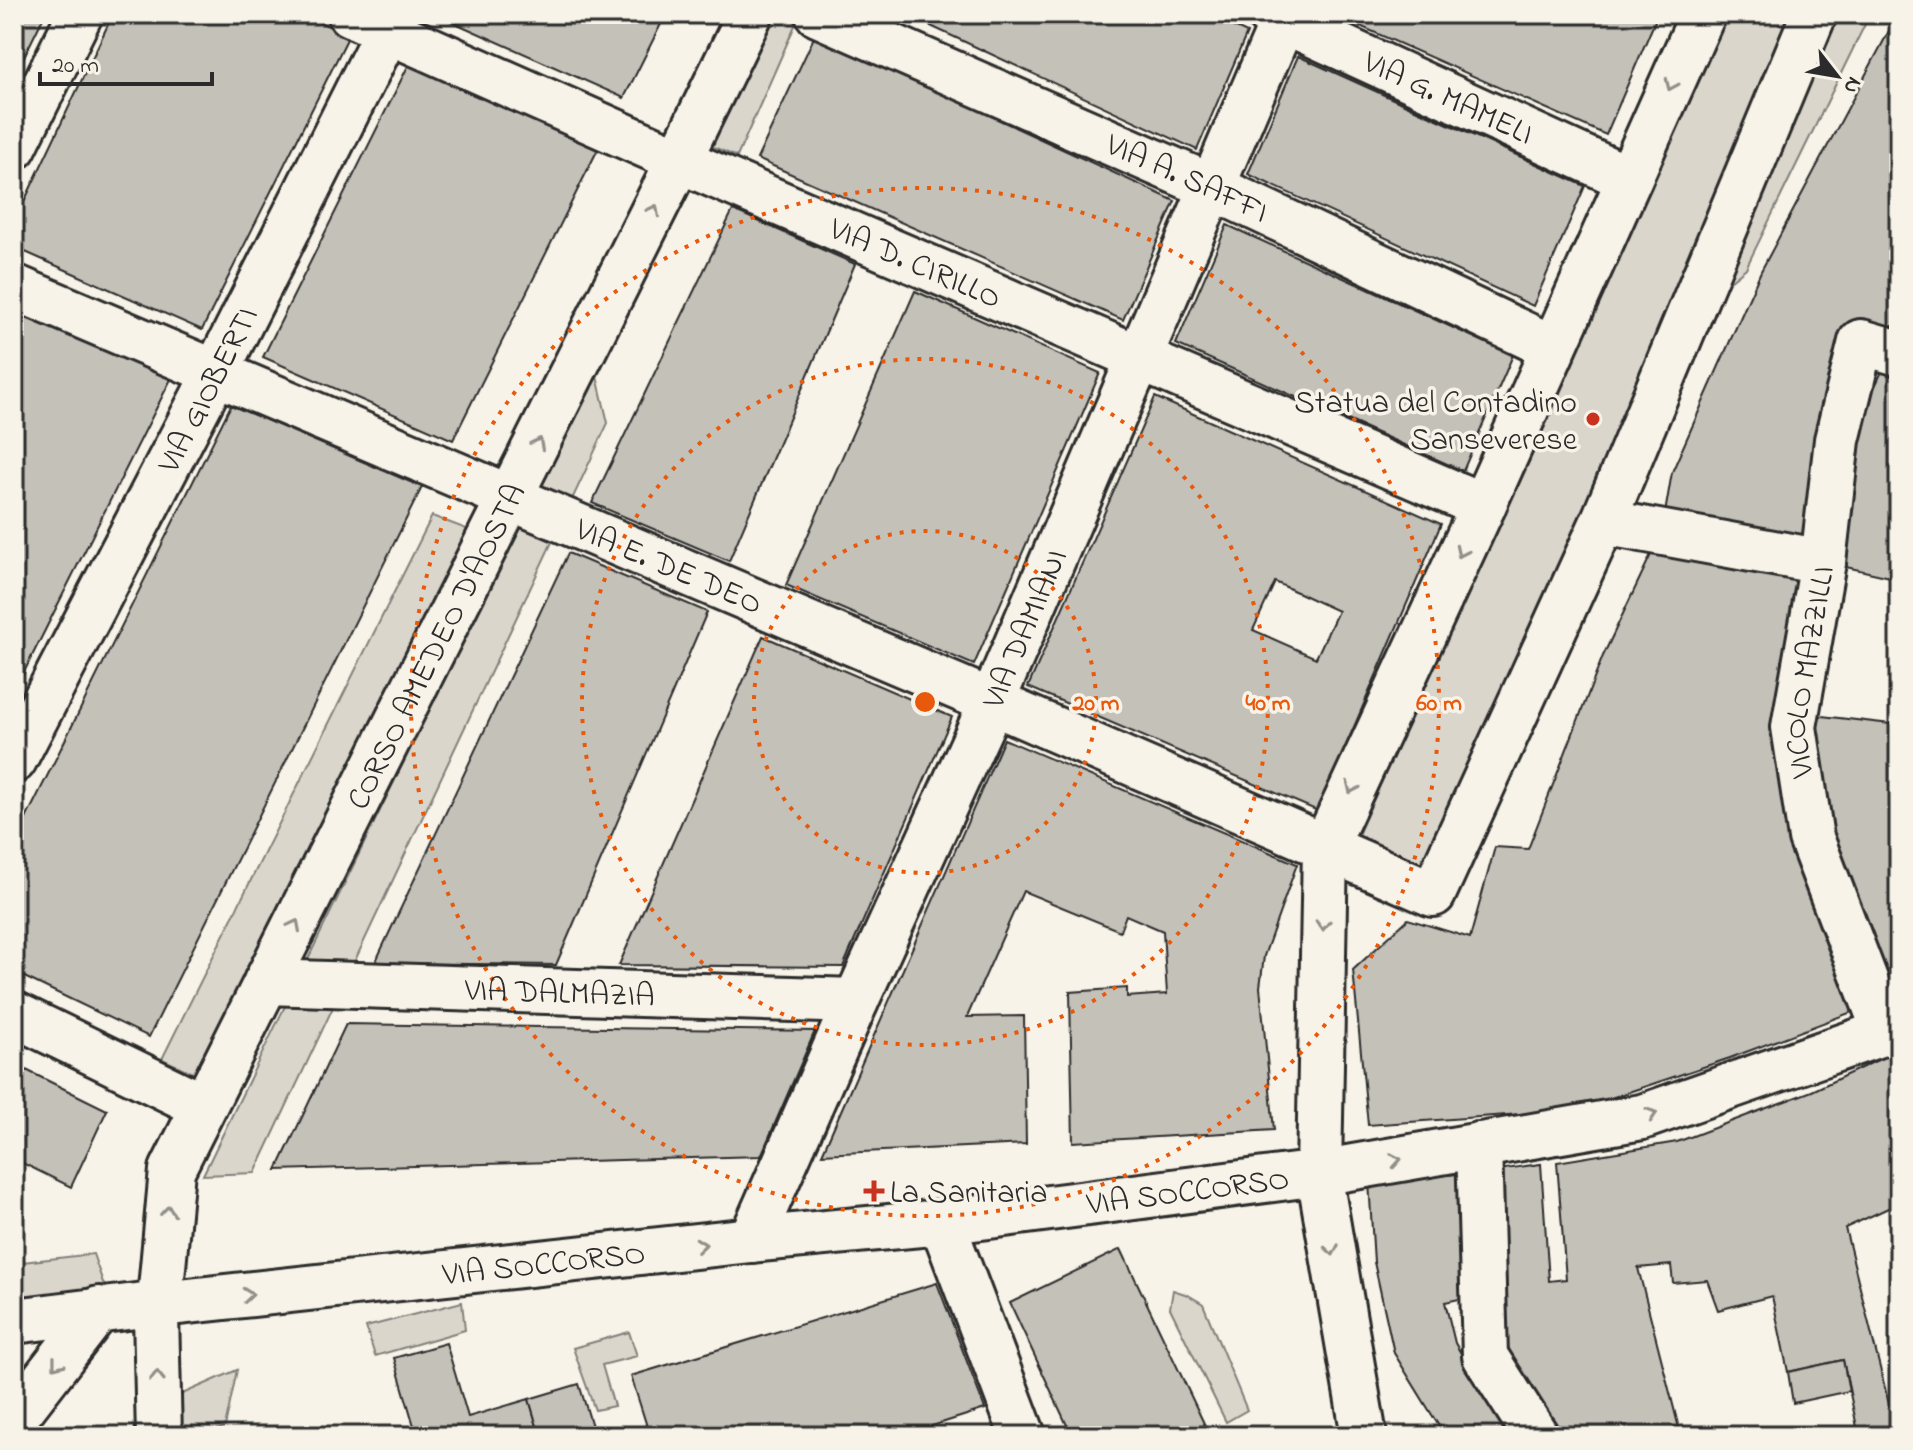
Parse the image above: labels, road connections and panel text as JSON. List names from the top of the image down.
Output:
{
  "streets": {
    "street": [
      "VIA G. MAMELI",
      "VIA A. SAFFI",
      "VIA D. CIRILLO",
      "VIA GIOBERTI",
      "VIA E. DE DEO",
      "VIA DAMIANI",
      "CORSO AMEDEO D'AOSTA",
      "VICOLO MAZZILLI",
      "VIA DALMAZIA",
      "VIA SOCCORSO"
    ]
  },
  "crossings": [
    ["VIA G. MAMELI", "VIA DAMIANI"],
    ["VIA A. SAFFI", "VIA DAMIANI"],
    ["VIA D. CIRILLO", "VIA GIOBERTI"],
    ["VIA D. CIRILLO", "VIA DAMIANI"],
    ["VIA D. CIRILLO", "CORSO AMEDEO D'AOSTA"],
    ["VIA GIOBERTI", "VIA E. DE DEO"],
    ["VIA E. DE DEO", "VIA DAMIANI"],
    ["VIA E. DE DEO", "CORSO AMEDEO D'AOSTA"],
    ["VIA DAMIANI", "VIA DALMAZIA"],
    ["VIA DAMIANI", "VIA SOCCORSO"],
    ["CORSO AMEDEO D'AOSTA", "VIA DALMAZIA"],
    ["CORSO AMEDEO D'AOSTA", "VIA SOCCORSO"],
    ["VICOLO MAZZILLI", "VIA SOCCORSO"]
  ],
  "one_way": ["CORSO AMEDEO D'AOSTA", "VIA SOCCORSO"],
  "places": {
    "other": ["Statua del Contadino Sanseverese"],
    "health": ["La Sanitaria"]
  },
  "scale_bar": "20 m",
  "north": "bottom right",
  "rings": ["20 m", "40 m", "60 m"]
}
